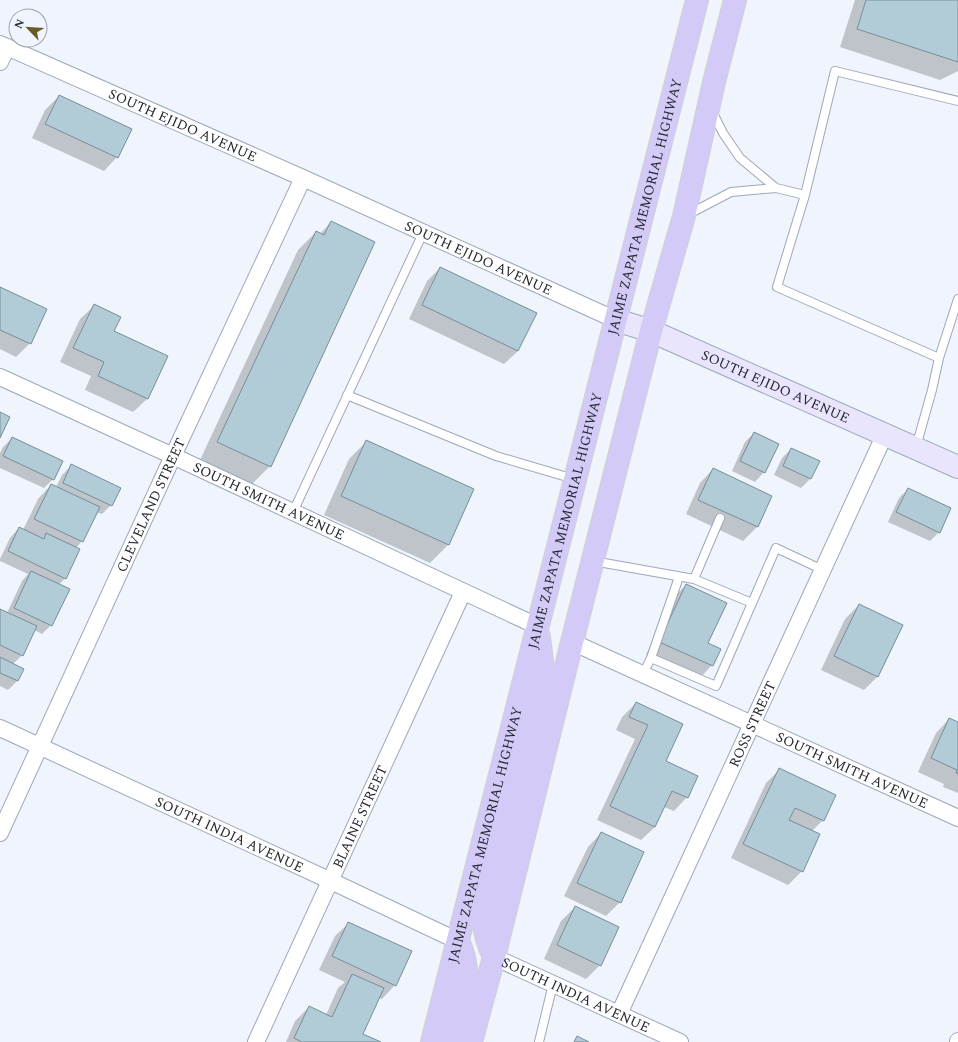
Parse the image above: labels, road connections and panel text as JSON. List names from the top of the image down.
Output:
{
  "streets": {
    "main road": ["SOUTH EJIDO AVENUE", "JAIME ZAPATA MEMORIAL HIGHWAY"],
    "street": [
      "SOUTH SMITH AVENUE",
      "CLEVELAND STREET",
      "ROSS STREET",
      "BLAINE STREET",
      "SOUTH INDIA AVENUE"
    ]
  },
  "crossings": [
    ["SOUTH EJIDO AVENUE", "JAIME ZAPATA MEMORIAL HIGHWAY"],
    ["SOUTH EJIDO AVENUE", "CLEVELAND STREET"],
    ["SOUTH EJIDO AVENUE", "ROSS STREET"],
    ["JAIME ZAPATA MEMORIAL HIGHWAY", "SOUTH SMITH AVENUE"],
    ["JAIME ZAPATA MEMORIAL HIGHWAY", "SOUTH INDIA AVENUE"],
    ["SOUTH SMITH AVENUE", "CLEVELAND STREET"],
    ["SOUTH SMITH AVENUE", "ROSS STREET"],
    ["SOUTH SMITH AVENUE", "BLAINE STREET"],
    ["CLEVELAND STREET", "SOUTH INDIA AVENUE"],
    ["ROSS STREET", "SOUTH INDIA AVENUE"],
    ["BLAINE STREET", "SOUTH INDIA AVENUE"]
  ],
  "north": "top left"
}
